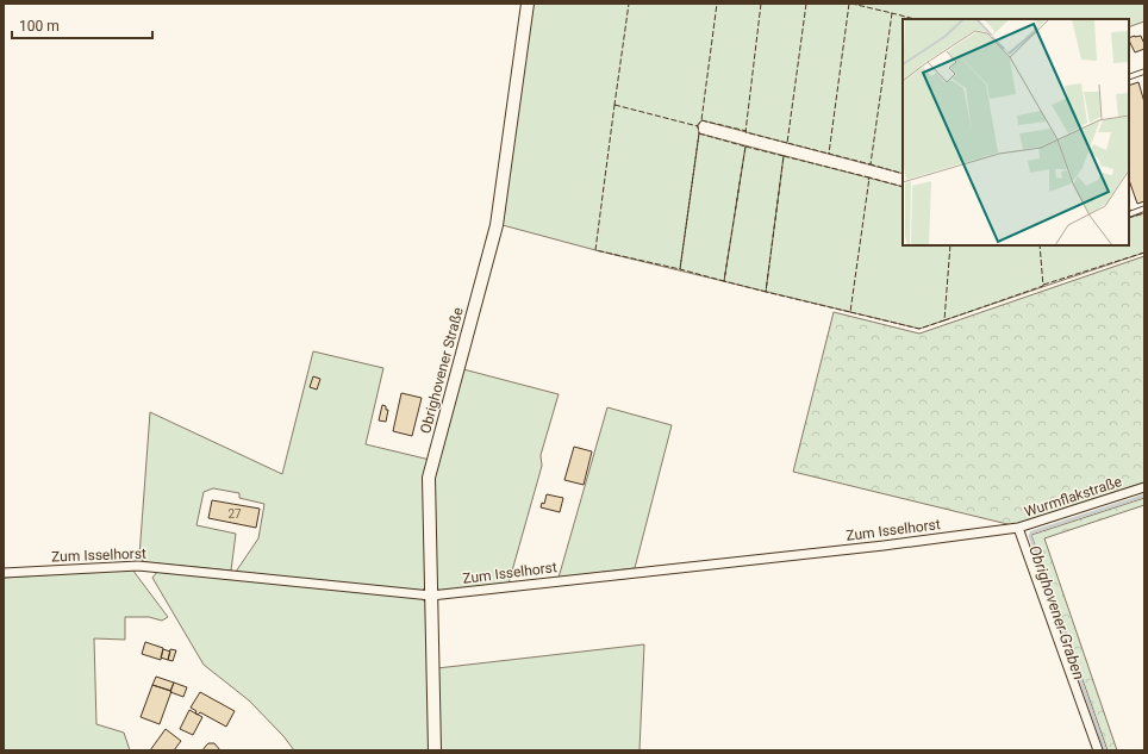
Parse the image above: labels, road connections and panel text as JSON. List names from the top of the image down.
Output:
{
  "streets": {
    "street": ["Obrighovener Straße", "Wurmflakstraße", "Zum Isselhorst"]
  },
  "crossings": [
    ["Obrighovener Straße", "Zum Isselhorst"],
    ["Wurmflakstraße", "Zum Isselhorst"]
  ],
  "water": ["Obrighovener Graben"],
  "house_numbers": ["27"],
  "scale_bar": "100 m"
}
